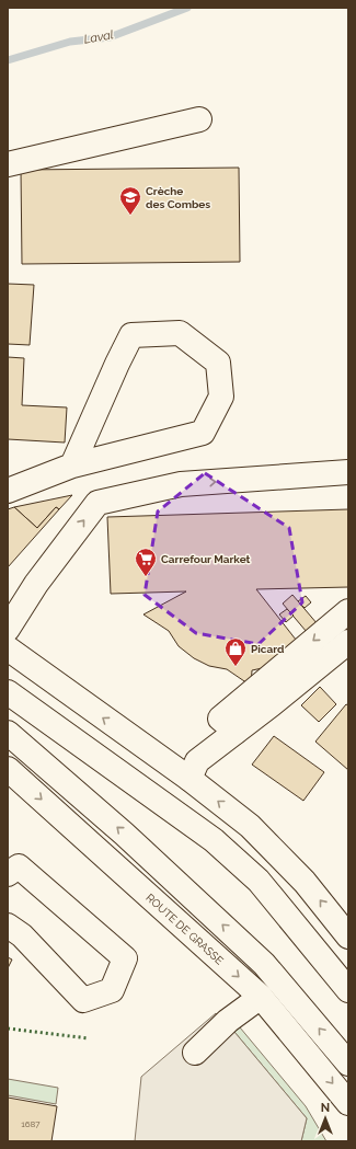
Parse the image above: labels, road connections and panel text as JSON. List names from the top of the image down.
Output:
{
  "streets": {
    "main road": ["ROUTE DE GRASSE"]
  },
  "water": ["Laval"],
  "places": {
    "school or university": ["Crèche des Combes"],
    "supermarket": ["Carrefour Market"],
    "shop": ["Picard"]
  },
  "house_numbers": ["1687"],
  "north": "top"
}
